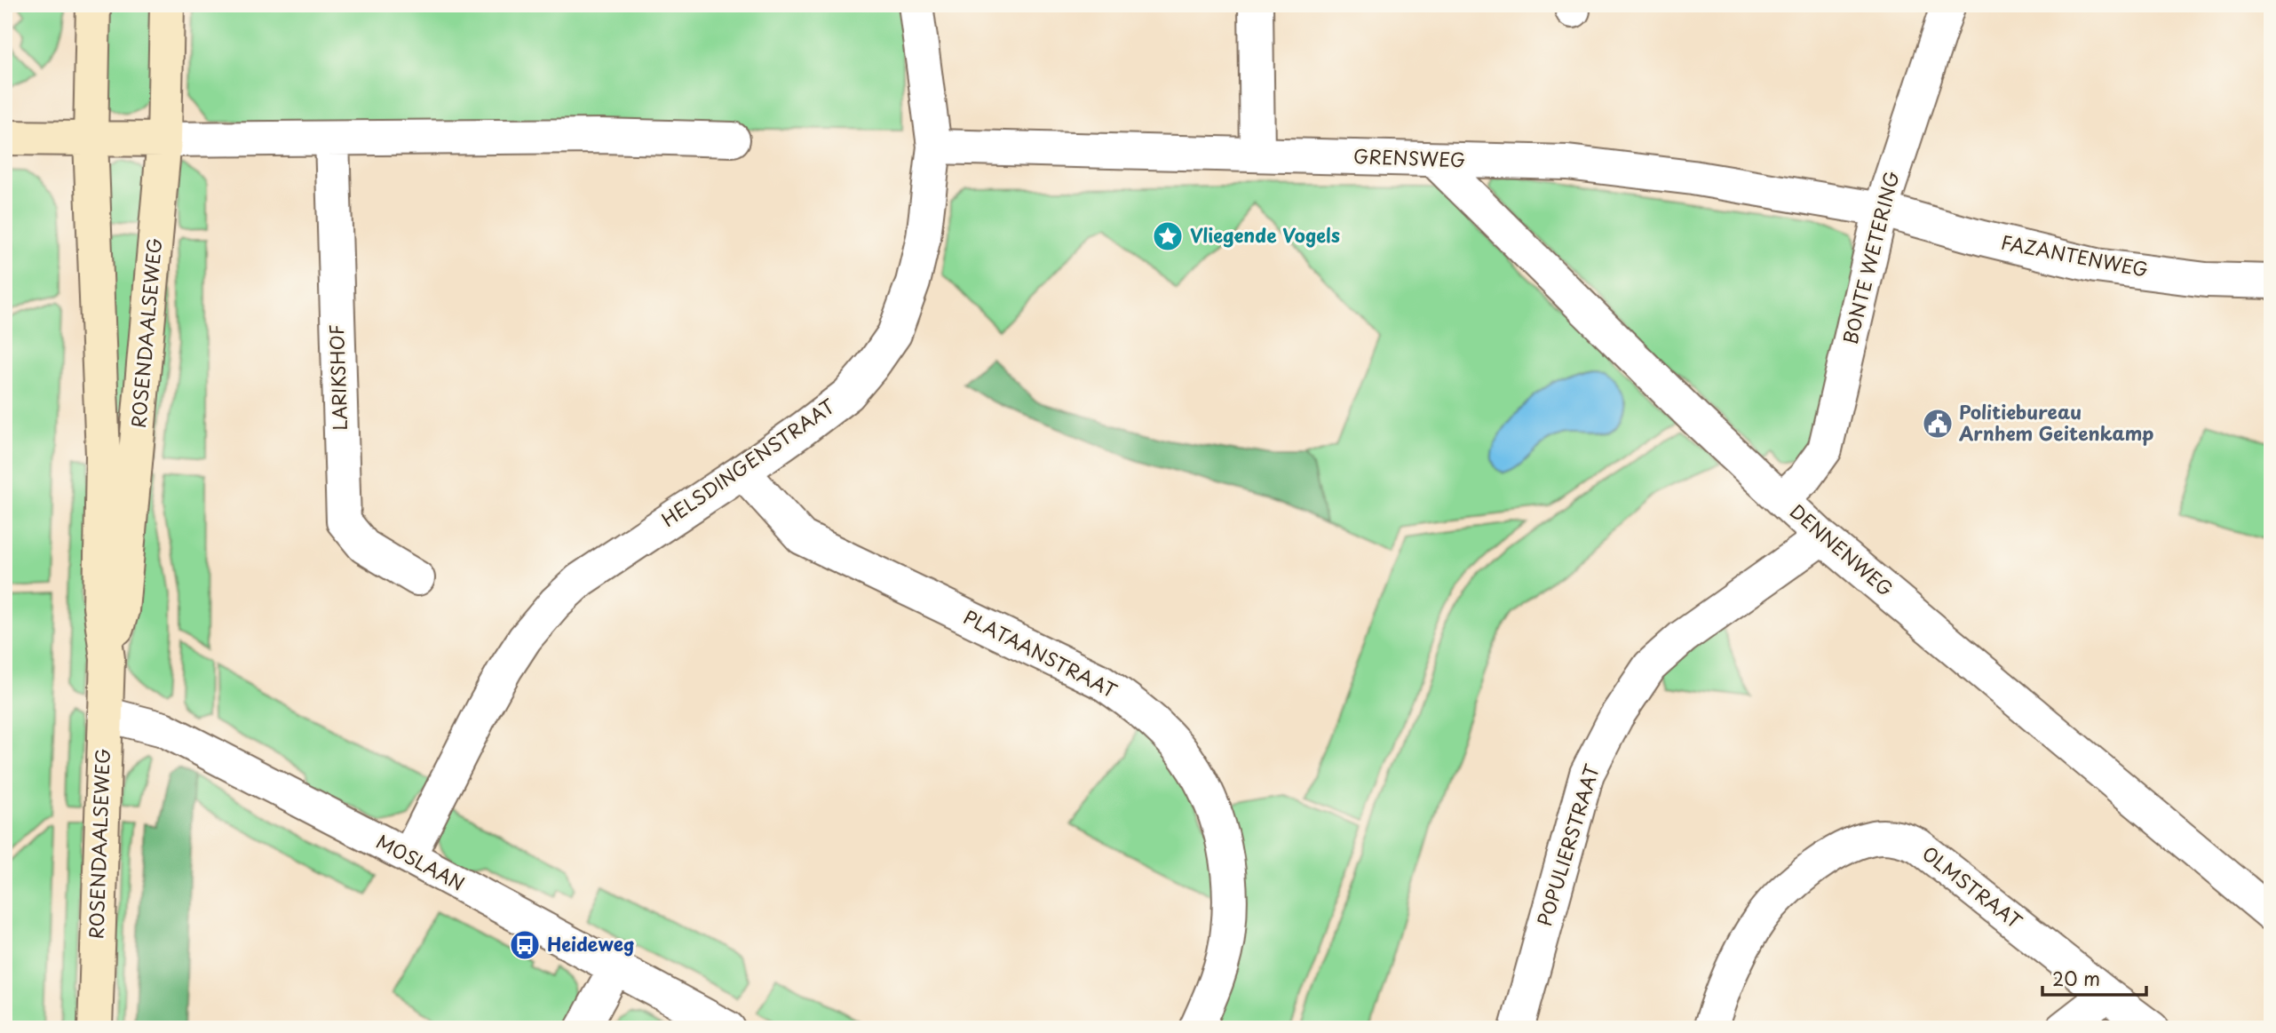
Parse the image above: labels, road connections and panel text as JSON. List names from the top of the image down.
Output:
{
  "streets": {
    "street": [
      "GRENSWEG",
      "FAZANTENWEG",
      "BONTE WETERING",
      "ROSENDAALSEWEG",
      "LARIKSHOF",
      "HELSDINGENSTRAAT",
      "DENNENWEG",
      "PLATAANSTRAAT",
      "POPULIERSTRAAT",
      "MOSLAAN",
      "OLMSTRAAT"
    ]
  },
  "crossings": [
    ["GRENSWEG", "FAZANTENWEG"],
    ["GRENSWEG", "BONTE WETERING"],
    ["GRENSWEG", "HELSDINGENSTRAAT"],
    ["GRENSWEG", "DENNENWEG"],
    ["FAZANTENWEG", "BONTE WETERING"],
    ["BONTE WETERING", "DENNENWEG"],
    ["ROSENDAALSEWEG", "MOSLAAN"],
    ["HELSDINGENSTRAAT", "PLATAANSTRAAT"],
    ["HELSDINGENSTRAAT", "MOSLAAN"],
    ["DENNENWEG", "POPULIERSTRAAT"]
  ],
  "places": {
    "place": ["Vliegende Vogels"],
    "public building": ["Politiebureau Arnhem Geitenkamp"],
    "bus stop": ["Heideweg"]
  },
  "scale_bar": "20 m"
}
